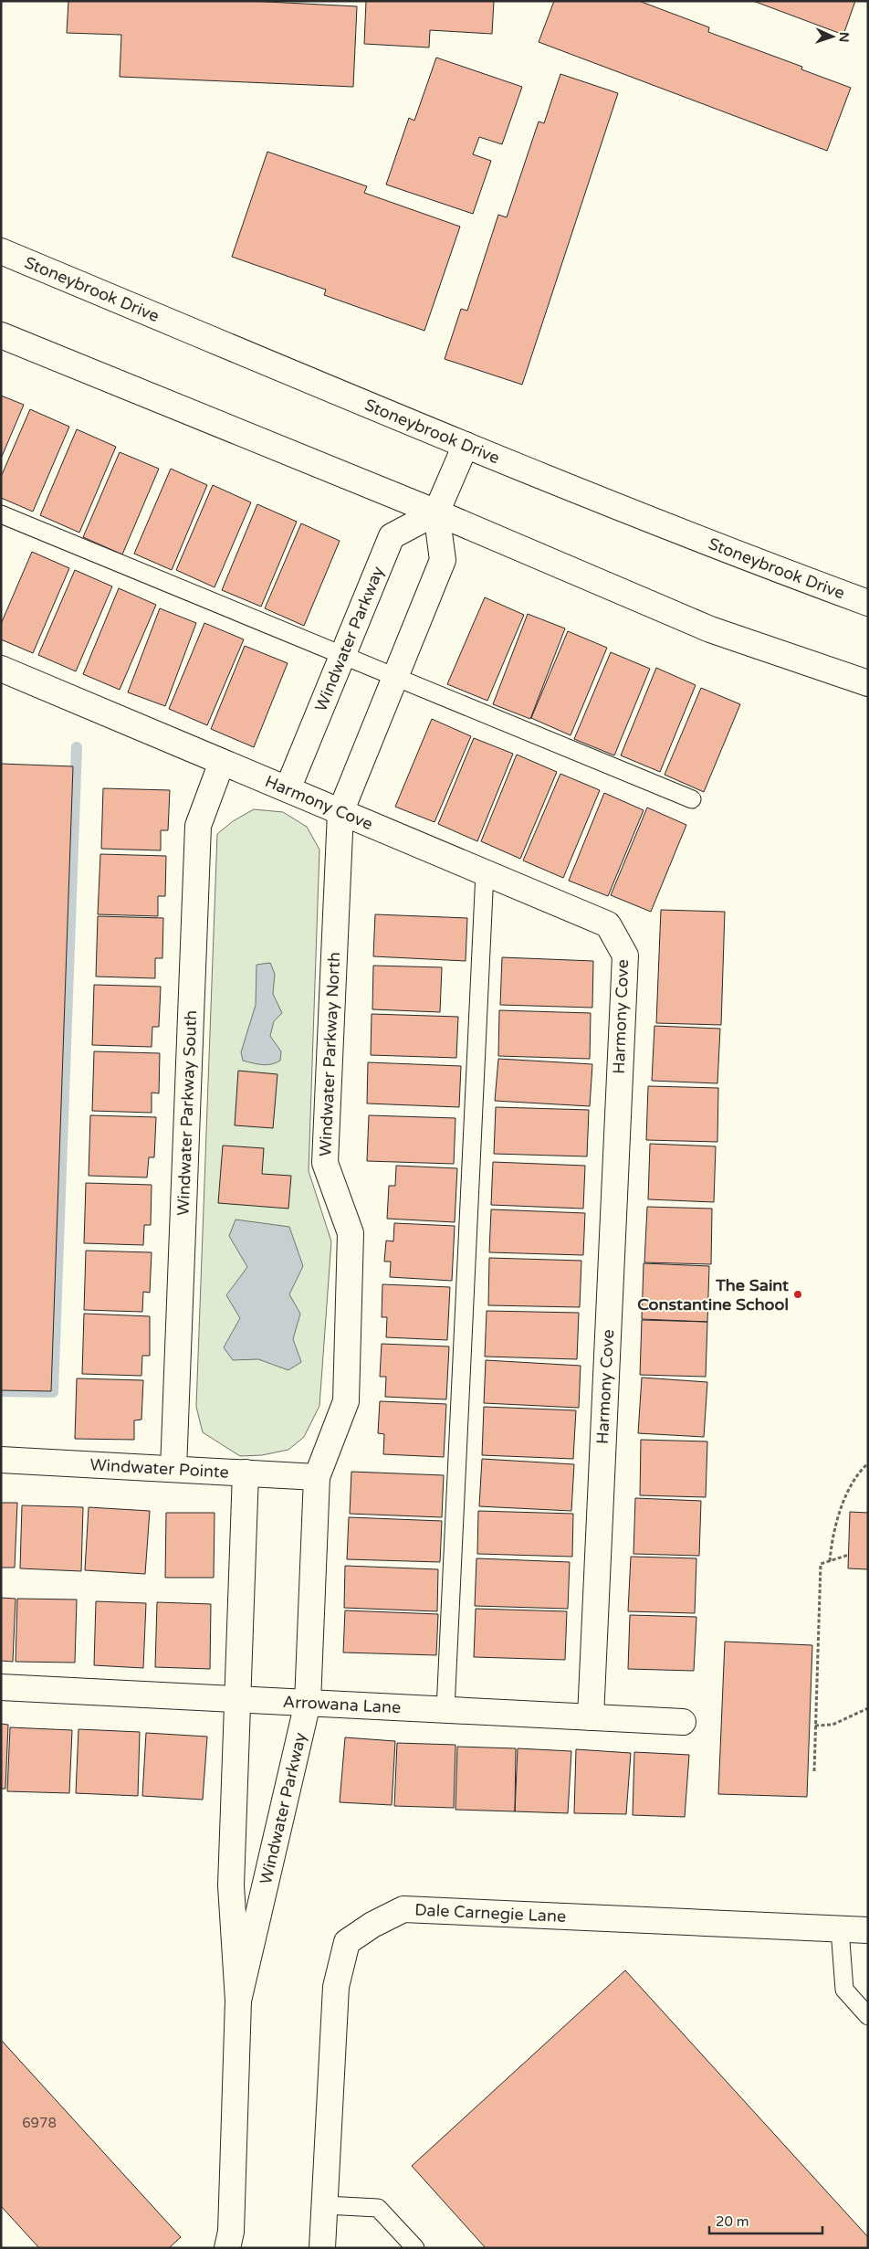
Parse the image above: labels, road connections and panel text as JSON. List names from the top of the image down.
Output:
{
  "streets": {
    "street": [
      "Stoneybrook Drive",
      "Windwater Parkway",
      "Harmony Cove",
      "Windwater Parkway North",
      "Windwater Parkway South",
      "Windwater Pointe",
      "Arrowana Lane",
      "Dale Carnegie Lane"
    ]
  },
  "crossings": [
    ["Windwater Parkway", "Harmony Cove"],
    ["Windwater Parkway", "Windwater Parkway North"],
    ["Windwater Parkway", "Windwater Pointe"],
    ["Windwater Parkway", "Arrowana Lane"],
    ["Harmony Cove", "Windwater Parkway North"],
    ["Harmony Cove", "Windwater Parkway South"],
    ["Harmony Cove", "Arrowana Lane"],
    ["Windwater Parkway North", "Windwater Pointe"],
    ["Windwater Parkway South", "Windwater Pointe"]
  ],
  "places": ["The Saint Constantine School"],
  "house_numbers": ["6978"],
  "scale_bar": "20 m",
  "north": "right"
}
